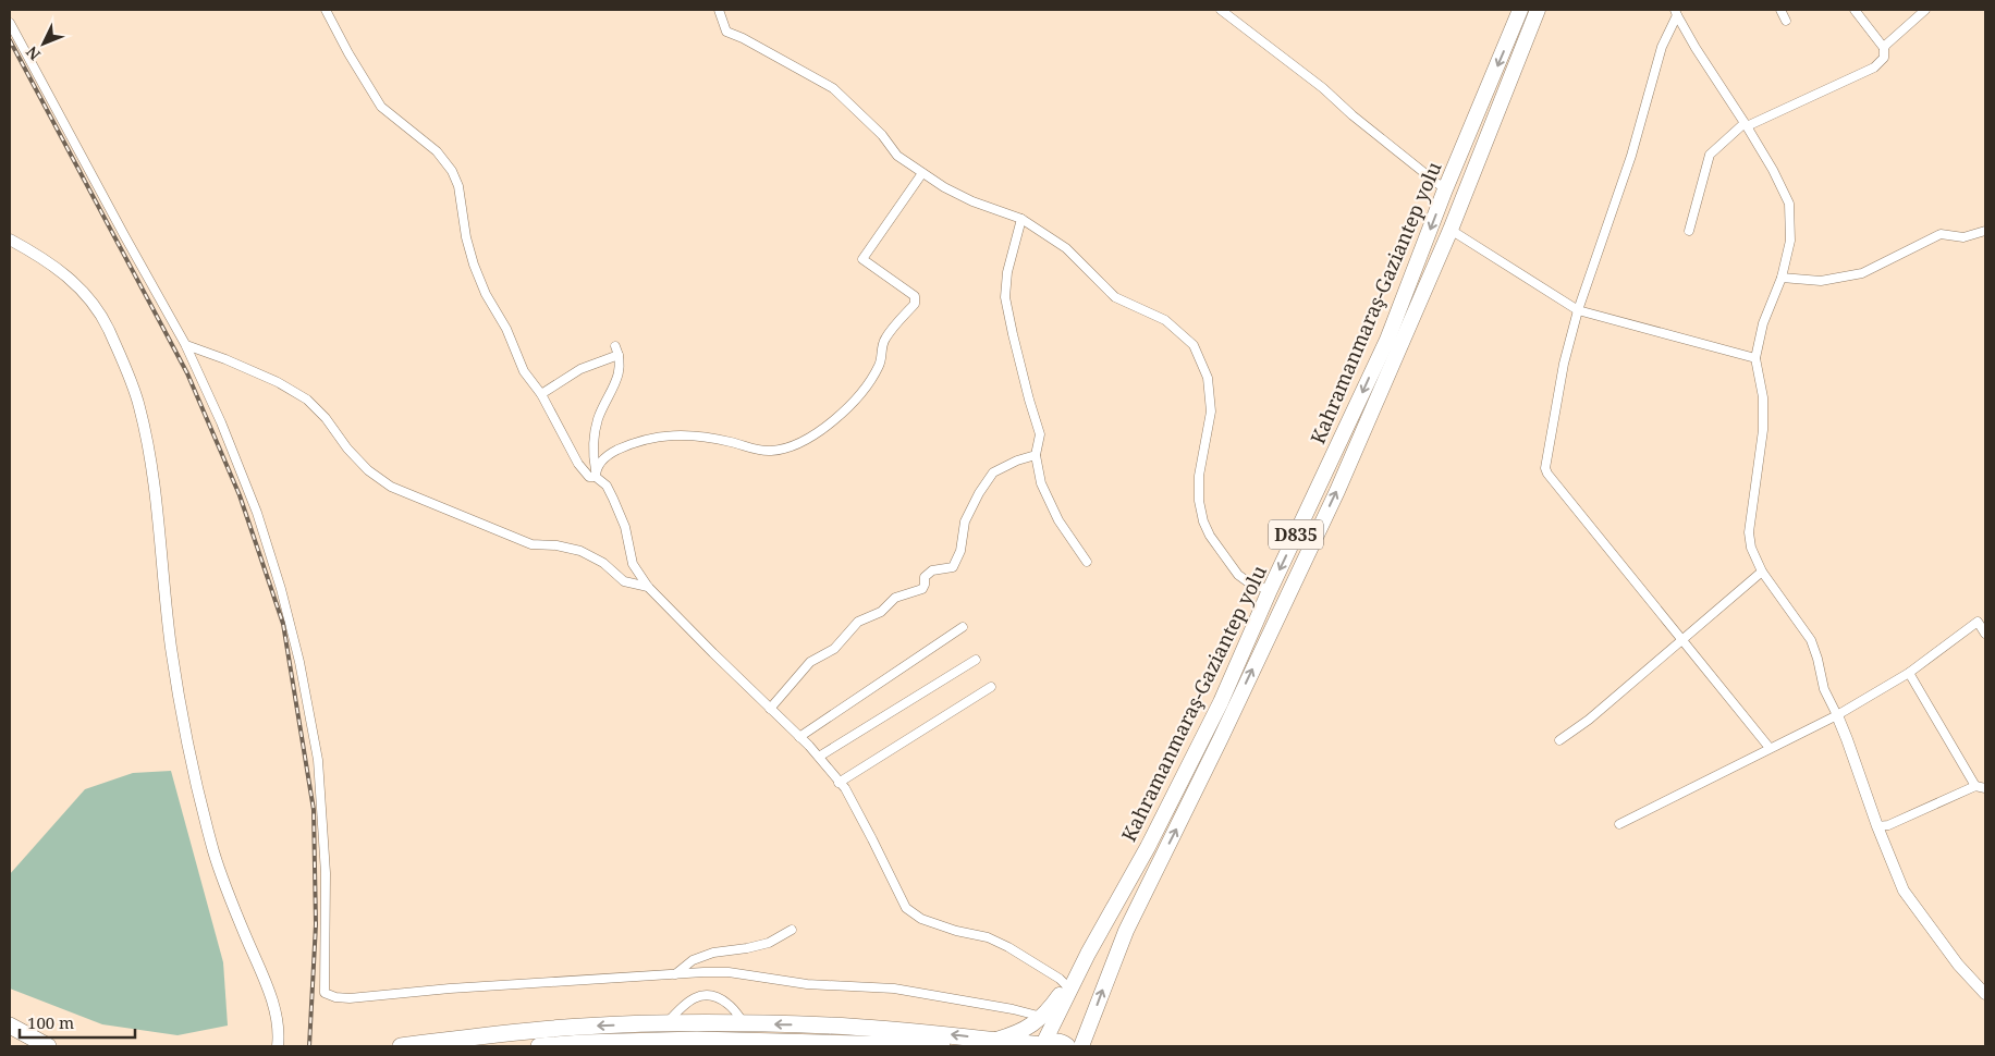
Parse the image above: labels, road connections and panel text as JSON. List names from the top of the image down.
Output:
{
  "streets": {
    "highway": ["Kahramanmaraş-Gaziantep yolu", "D835"]
  },
  "scale_bar": "100 m",
  "north": "bottom left"
}
